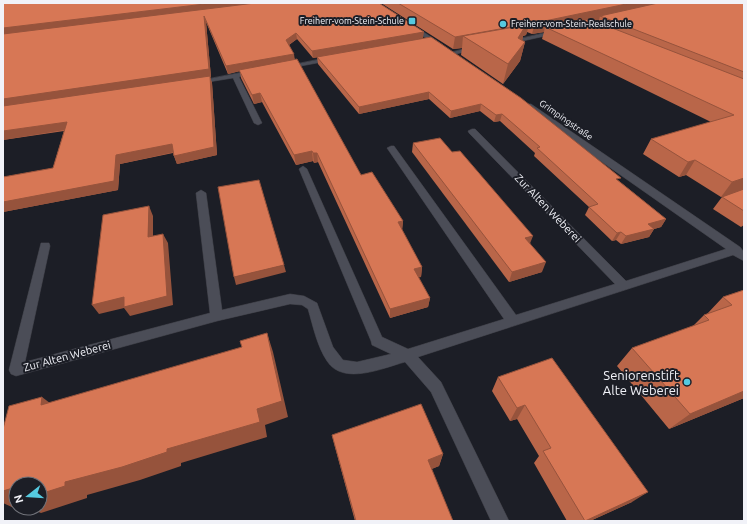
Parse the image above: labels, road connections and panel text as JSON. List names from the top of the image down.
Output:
{
  "streets": {
    "street": ["Grimpingstraße", "Zur Alten Weberei"]
  },
  "crossings": [
    ["Grimpingstraße", "Zur Alten Weberei"]
  ],
  "places": {
    "transit": ["Freiherr-vom-Stein-Schule"],
    "other": ["Freiherr-vom-Stein-Realschule", "Seniorenstift Alte Weberei"]
  },
  "north": "left"
}
